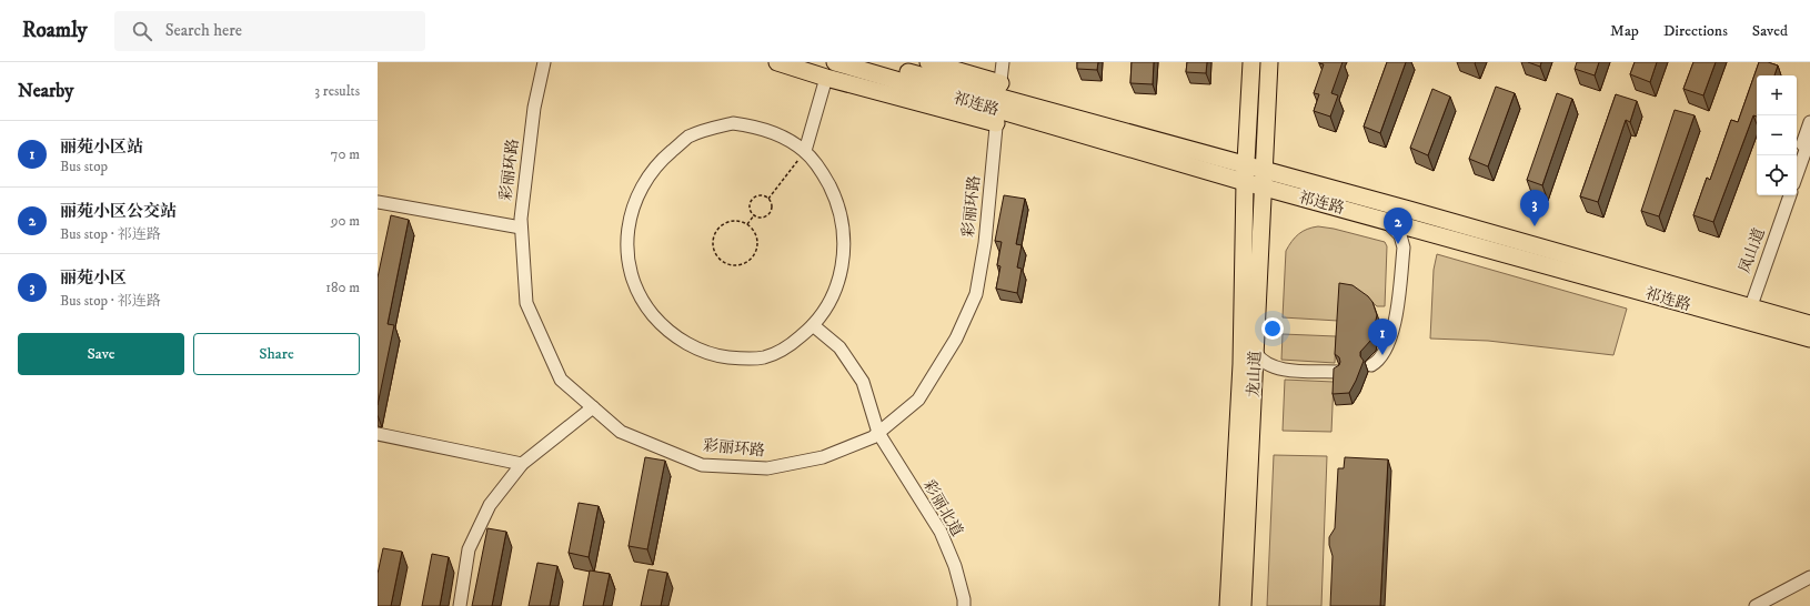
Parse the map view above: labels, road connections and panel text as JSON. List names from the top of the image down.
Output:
{
  "streets": {
    "main road": ["祁连路", "龙山道"],
    "street": ["彩丽环路", "凤山道", "彩丽北道"]
  },
  "crossings": [
    ["祁连路", "彩丽环路"],
    ["祁连路", "凤山道"],
    ["祁连路", "龙山道"],
    ["彩丽环路", "彩丽北道"]
  ],
  "page": {
    "header": "Roamly",
    "search": "Search here",
    "nav": ["Map", "Directions", "Saved"],
    "heading": ["Nearby", "3 results"],
    "map_buttons": ["+", "−"],
    "list": [
      {
        "mark": "1",
        "name": "丽苑小区站",
        "note": "Bus stop",
        "value": "70 m"
      },
      {
        "mark": "2",
        "name": "丽苑小区公交站",
        "note": "Bus stop · 祁连路",
        "value": "90 m"
      },
      {
        "mark": "3",
        "name": "丽苑小区",
        "note": "Bus stop · 祁连路",
        "value": "180 m"
      }
    ],
    "pins": ["3", "2", "1"],
    "buttons": ["Save", "Share"]
  }
}
